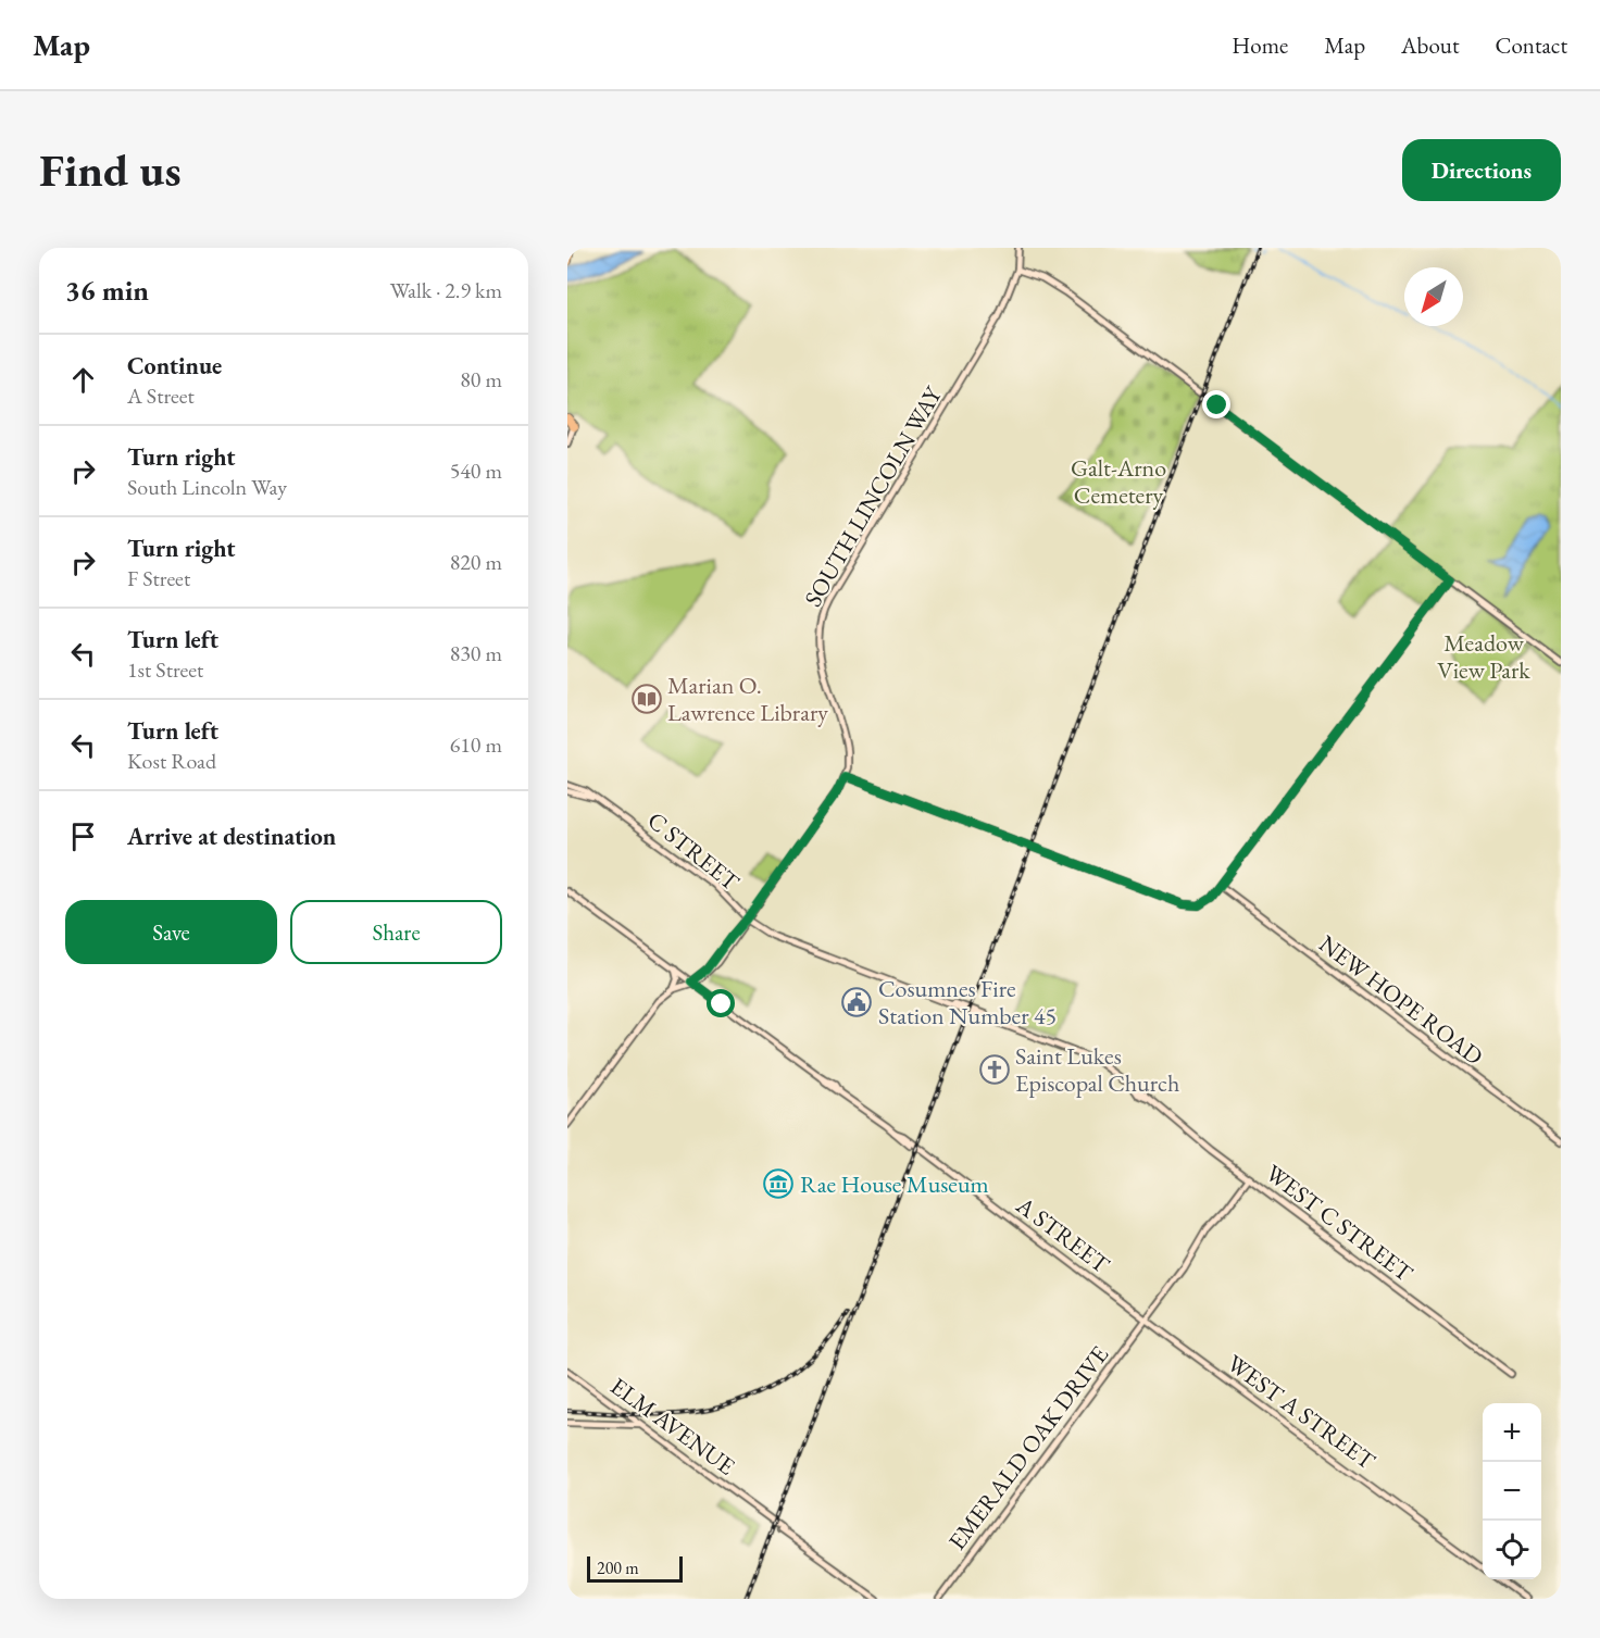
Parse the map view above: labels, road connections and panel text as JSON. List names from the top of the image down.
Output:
{
  "streets": {
    "street": [
      "SOUTH LINCOLN WAY",
      "C STREET",
      "NEW HOPE ROAD",
      "WEST C STREET",
      "A STREET",
      "WEST A STREET",
      "ELM AVENUE",
      "EMERALD OAK DRIVE"
    ]
  },
  "crossings": [
    ["SOUTH LINCOLN WAY", "C STREET"],
    ["SOUTH LINCOLN WAY", "A STREET"],
    ["C STREET", "WEST C STREET"],
    ["WEST C STREET", "EMERALD OAK DRIVE"],
    ["A STREET", "WEST A STREET"],
    ["A STREET", "EMERALD OAK DRIVE"],
    ["WEST A STREET", "EMERALD OAK DRIVE"]
  ],
  "parks": ["Galt-Arno Cemetery", "Meadow View Park"],
  "places": {
    "library": ["Marian O. Lawrence Library"],
    "public building": ["Cosumnes Fire Station Number 45"],
    "church": ["Saint Lukes Episcopal Church"],
    "museum": ["Rae House Museum"]
  },
  "scale_bar": "200 m",
  "north": "bottom left",
  "page": {
    "header": "Map",
    "nav": [
      "Home",
      "Map",
      "About",
      "Contact"
    ],
    "buttons": [
      "Directions",
      ["Save", "Share"]
    ],
    "title": "Find us",
    "heading": ["36 min", "Walk · 2.9 km"],
    "list": [
      ["Continue", "A Street", "80 m"],
      ["Turn right", "South Lincoln Way", "540 m"],
      ["Turn right", "F Street", "820 m"],
      ["Turn left", "1st Street", "830 m"],
      ["Turn left", "Kost Road", "610 m"],
      "Arrive at destination"
    ],
    "map_buttons": ["+", "−"],
    "scale": "200 m"
  }
}
